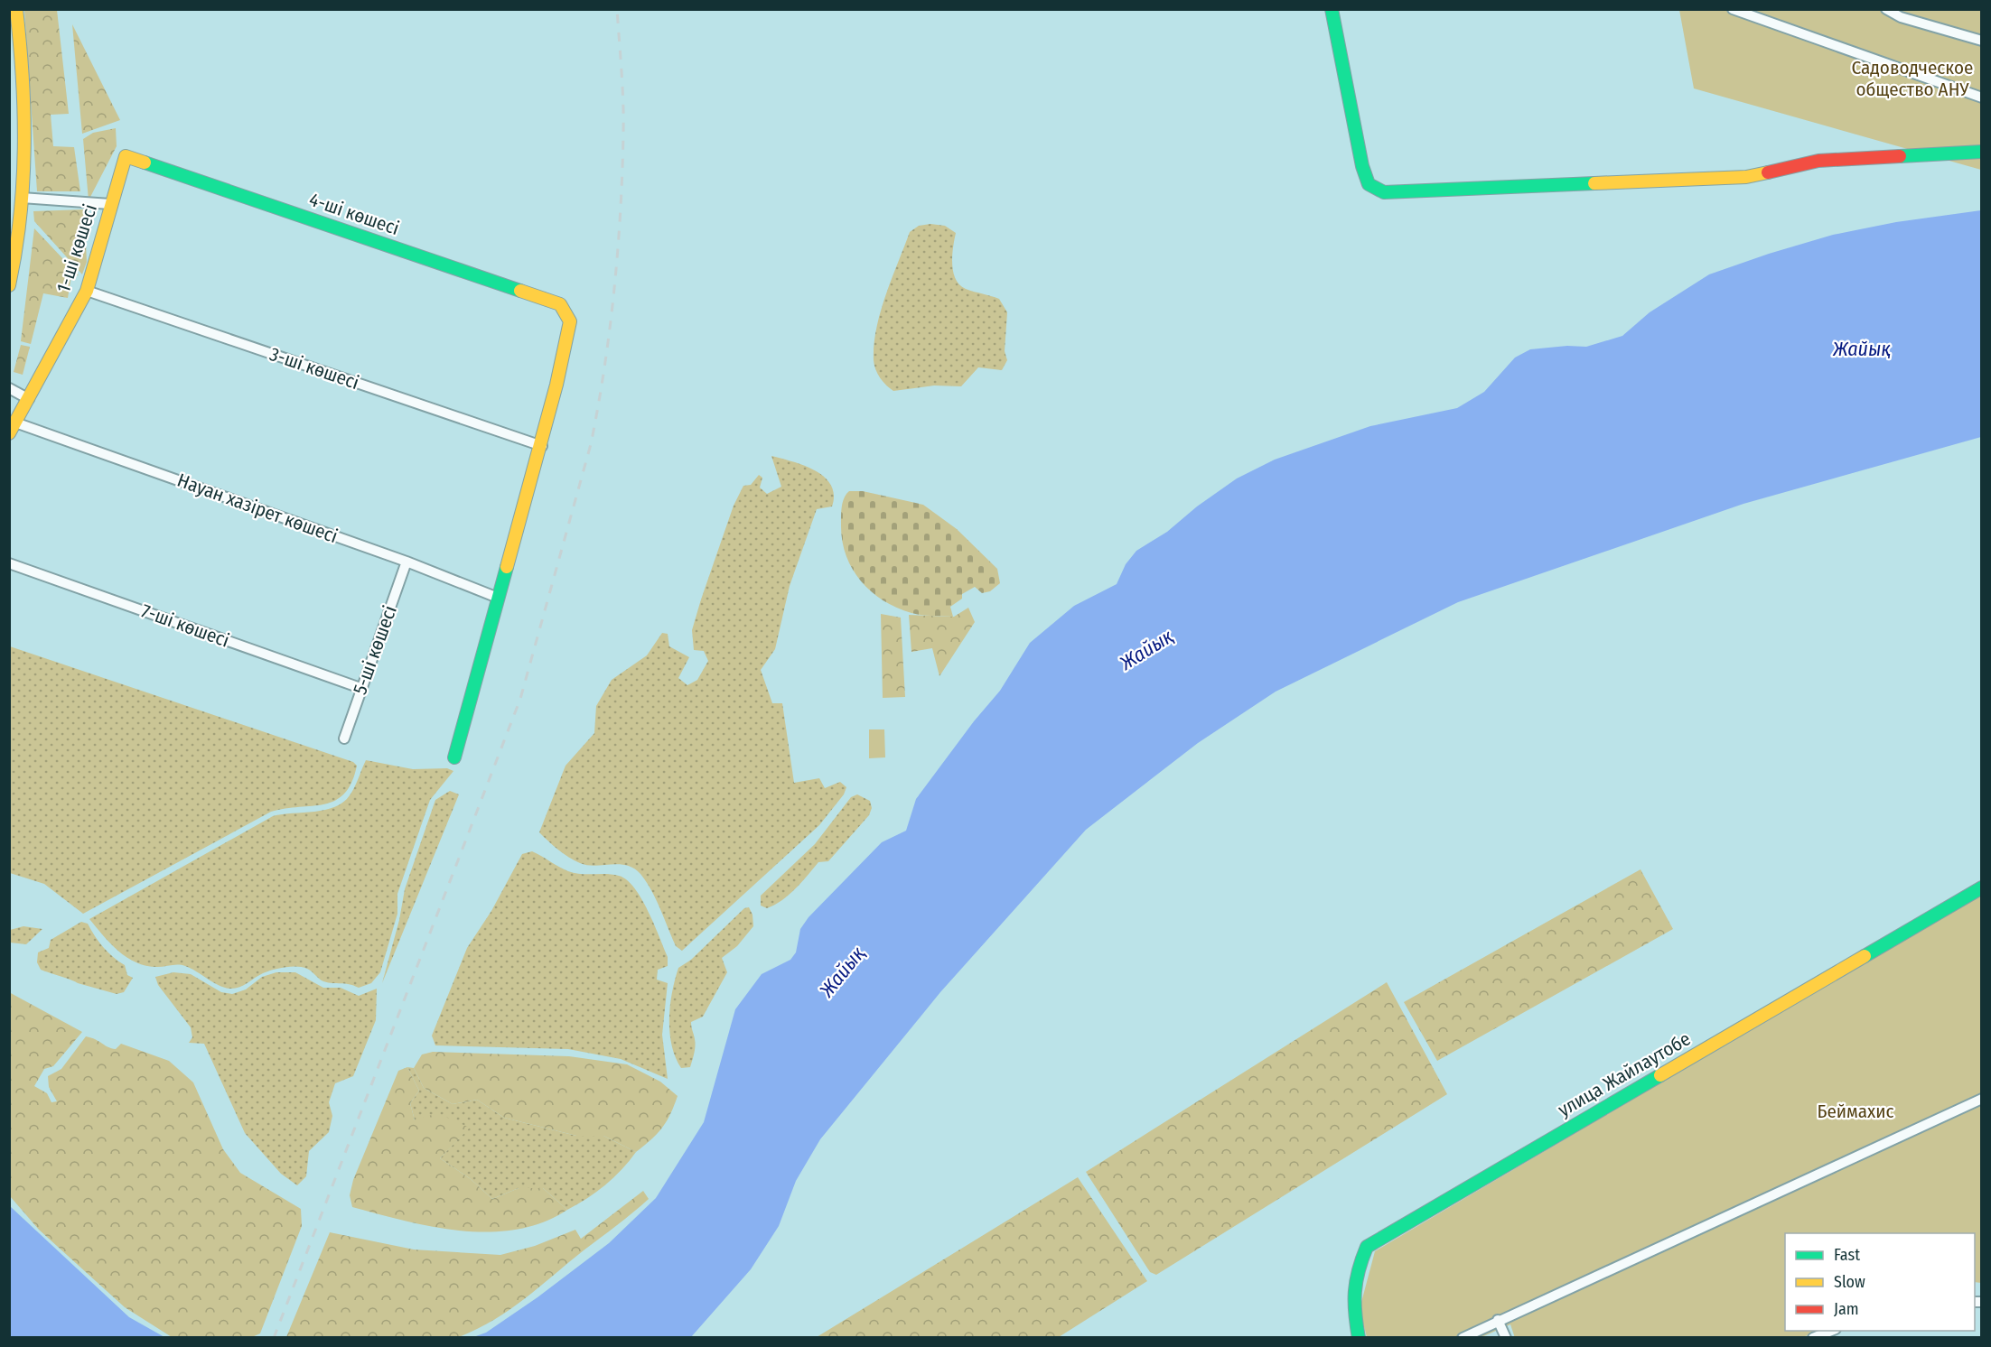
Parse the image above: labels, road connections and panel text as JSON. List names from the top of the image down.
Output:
{
  "streets": {
    "main road": ["4-шi көшесі", "1-шi көшесі", "улица Жайлаутобе"],
    "street": [
      "3-шi көшесі",
      "Науан хазірет көшесі",
      "7-шi көшесі",
      "5-шi көшесі"
    ]
  },
  "crossings": [
    ["4-шi көшесі", "1-шi көшесі"],
    ["4-шi көшесі", "3-шi көшесі"],
    ["1-шi көшесі", "3-шi көшесі"],
    ["1-шi көшесі", "Науан хазірет көшесі"],
    ["Науан хазірет көшесі", "5-шi көшесі"],
    ["7-шi көшесі", "5-шi көшесі"]
  ],
  "water": ["Жайық"],
  "parks": ["Садоводческое общество АНУ", "Беймахис"],
  "legend": ["Fast", "Slow", "Jam"]
}
